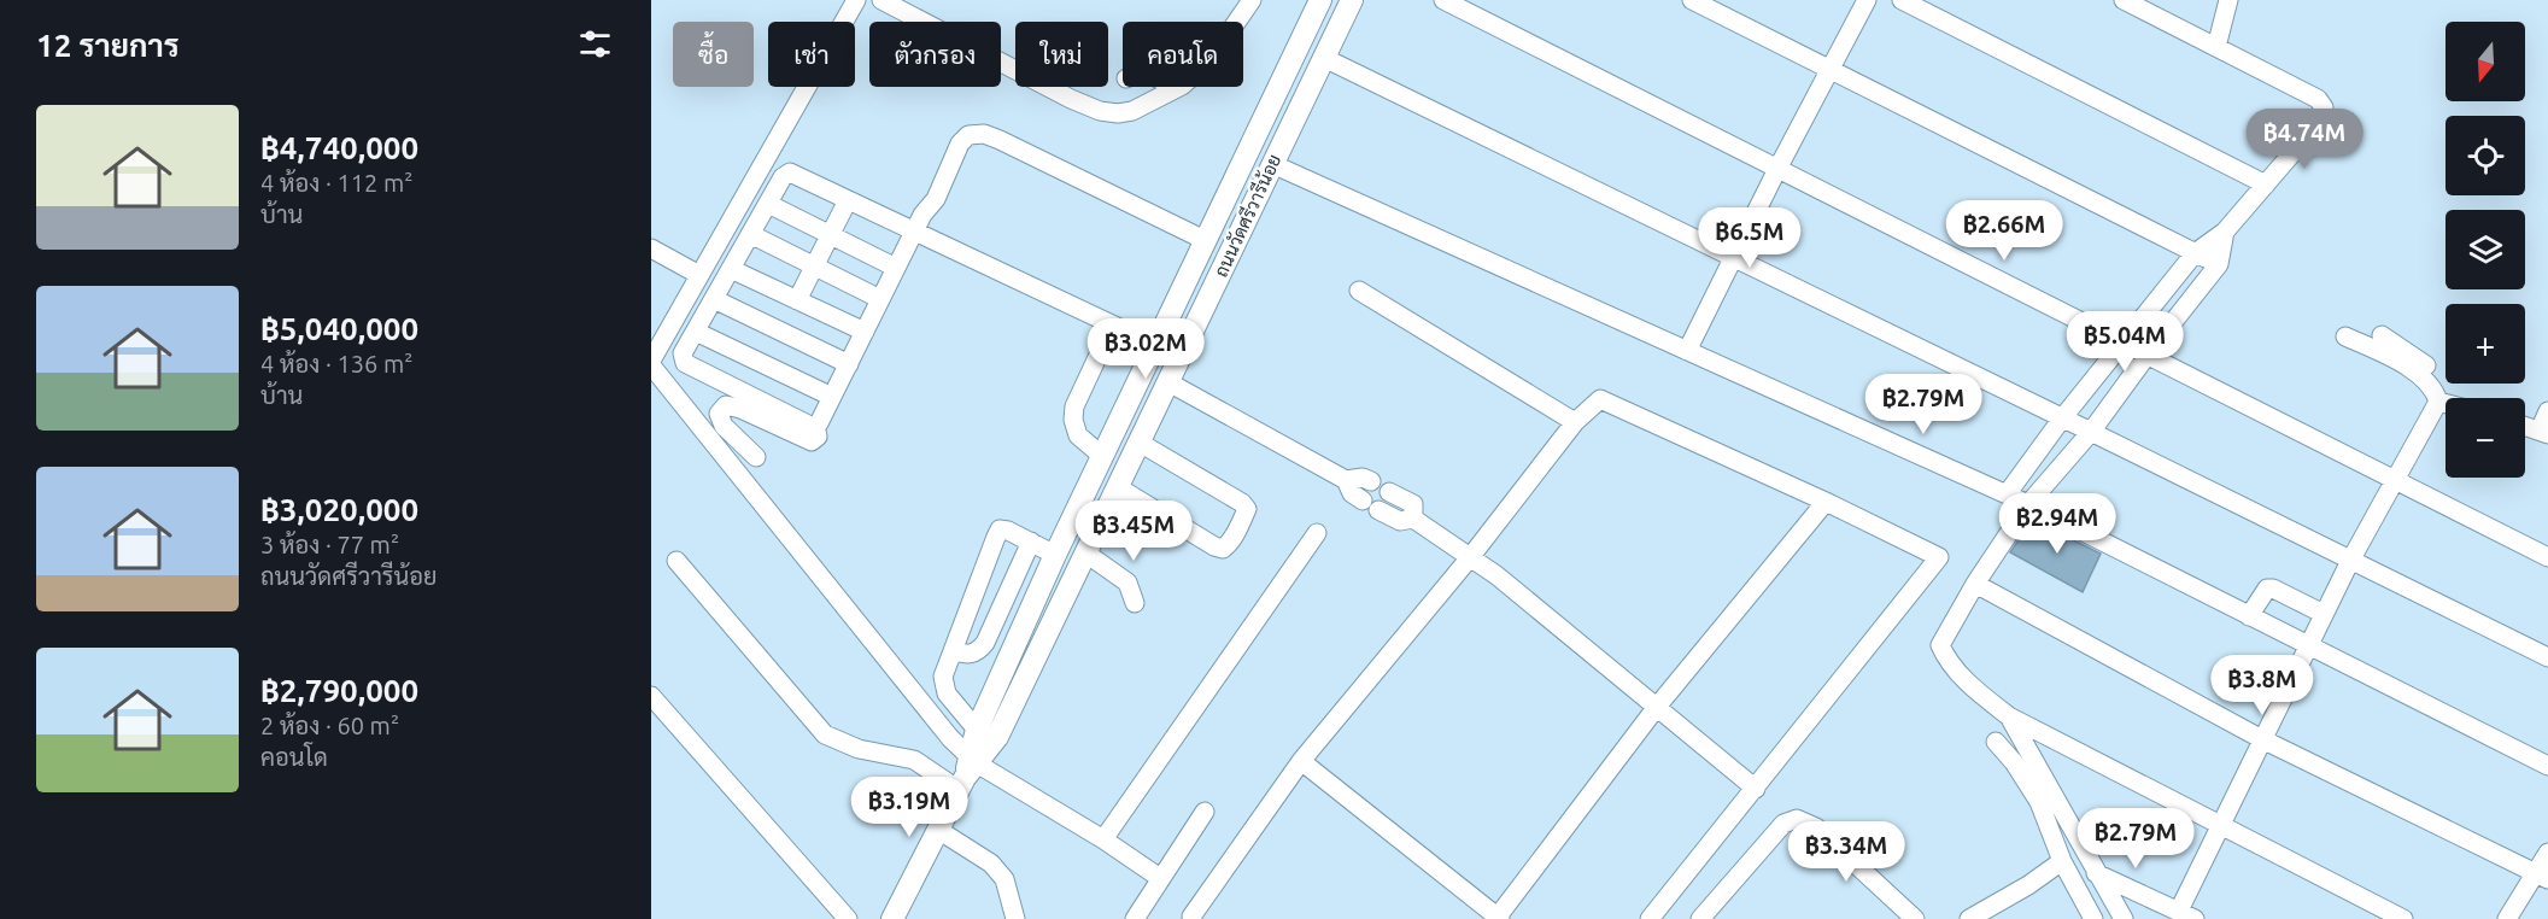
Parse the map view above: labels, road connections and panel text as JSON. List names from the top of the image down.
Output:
{
  "streets": {
    "main road": ["ถนนวัดศรีวารีน้อย"]
  },
  "north": "bottom",
  "page": {
    "heading": "12 รายการ",
    "map_buttons": ["+", "−"],
    "chip": [
      "ซื้อ",
      "เช่า",
      "ตัวกรอง",
      "ใหม่",
      "คอนโด"
    ],
    "list": [
      {
        "name": "฿4,740,000",
        "note": "4 ห้อง · 112 m² · บ้าน"
      },
      {
        "name": "฿5,040,000",
        "note": "4 ห้อง · 136 m² · บ้าน"
      },
      {
        "name": "฿3,020,000",
        "note": "3 ห้อง · 77 m² · ถนนวัดศรีวารีน้อย"
      },
      {
        "name": "฿2,790,000",
        "note": "2 ห้อง · 60 m² · คอนโด"
      }
    ],
    "price": [
      "฿4.74M",
      "฿2.66M",
      "฿6.5M",
      "฿5.04M",
      "฿3.02M",
      "฿2.79M",
      "฿2.94M",
      "฿3.45M",
      "฿3.8M",
      "฿3.19M",
      "฿2.79M",
      "฿3.34M"
    ]
  }
}
